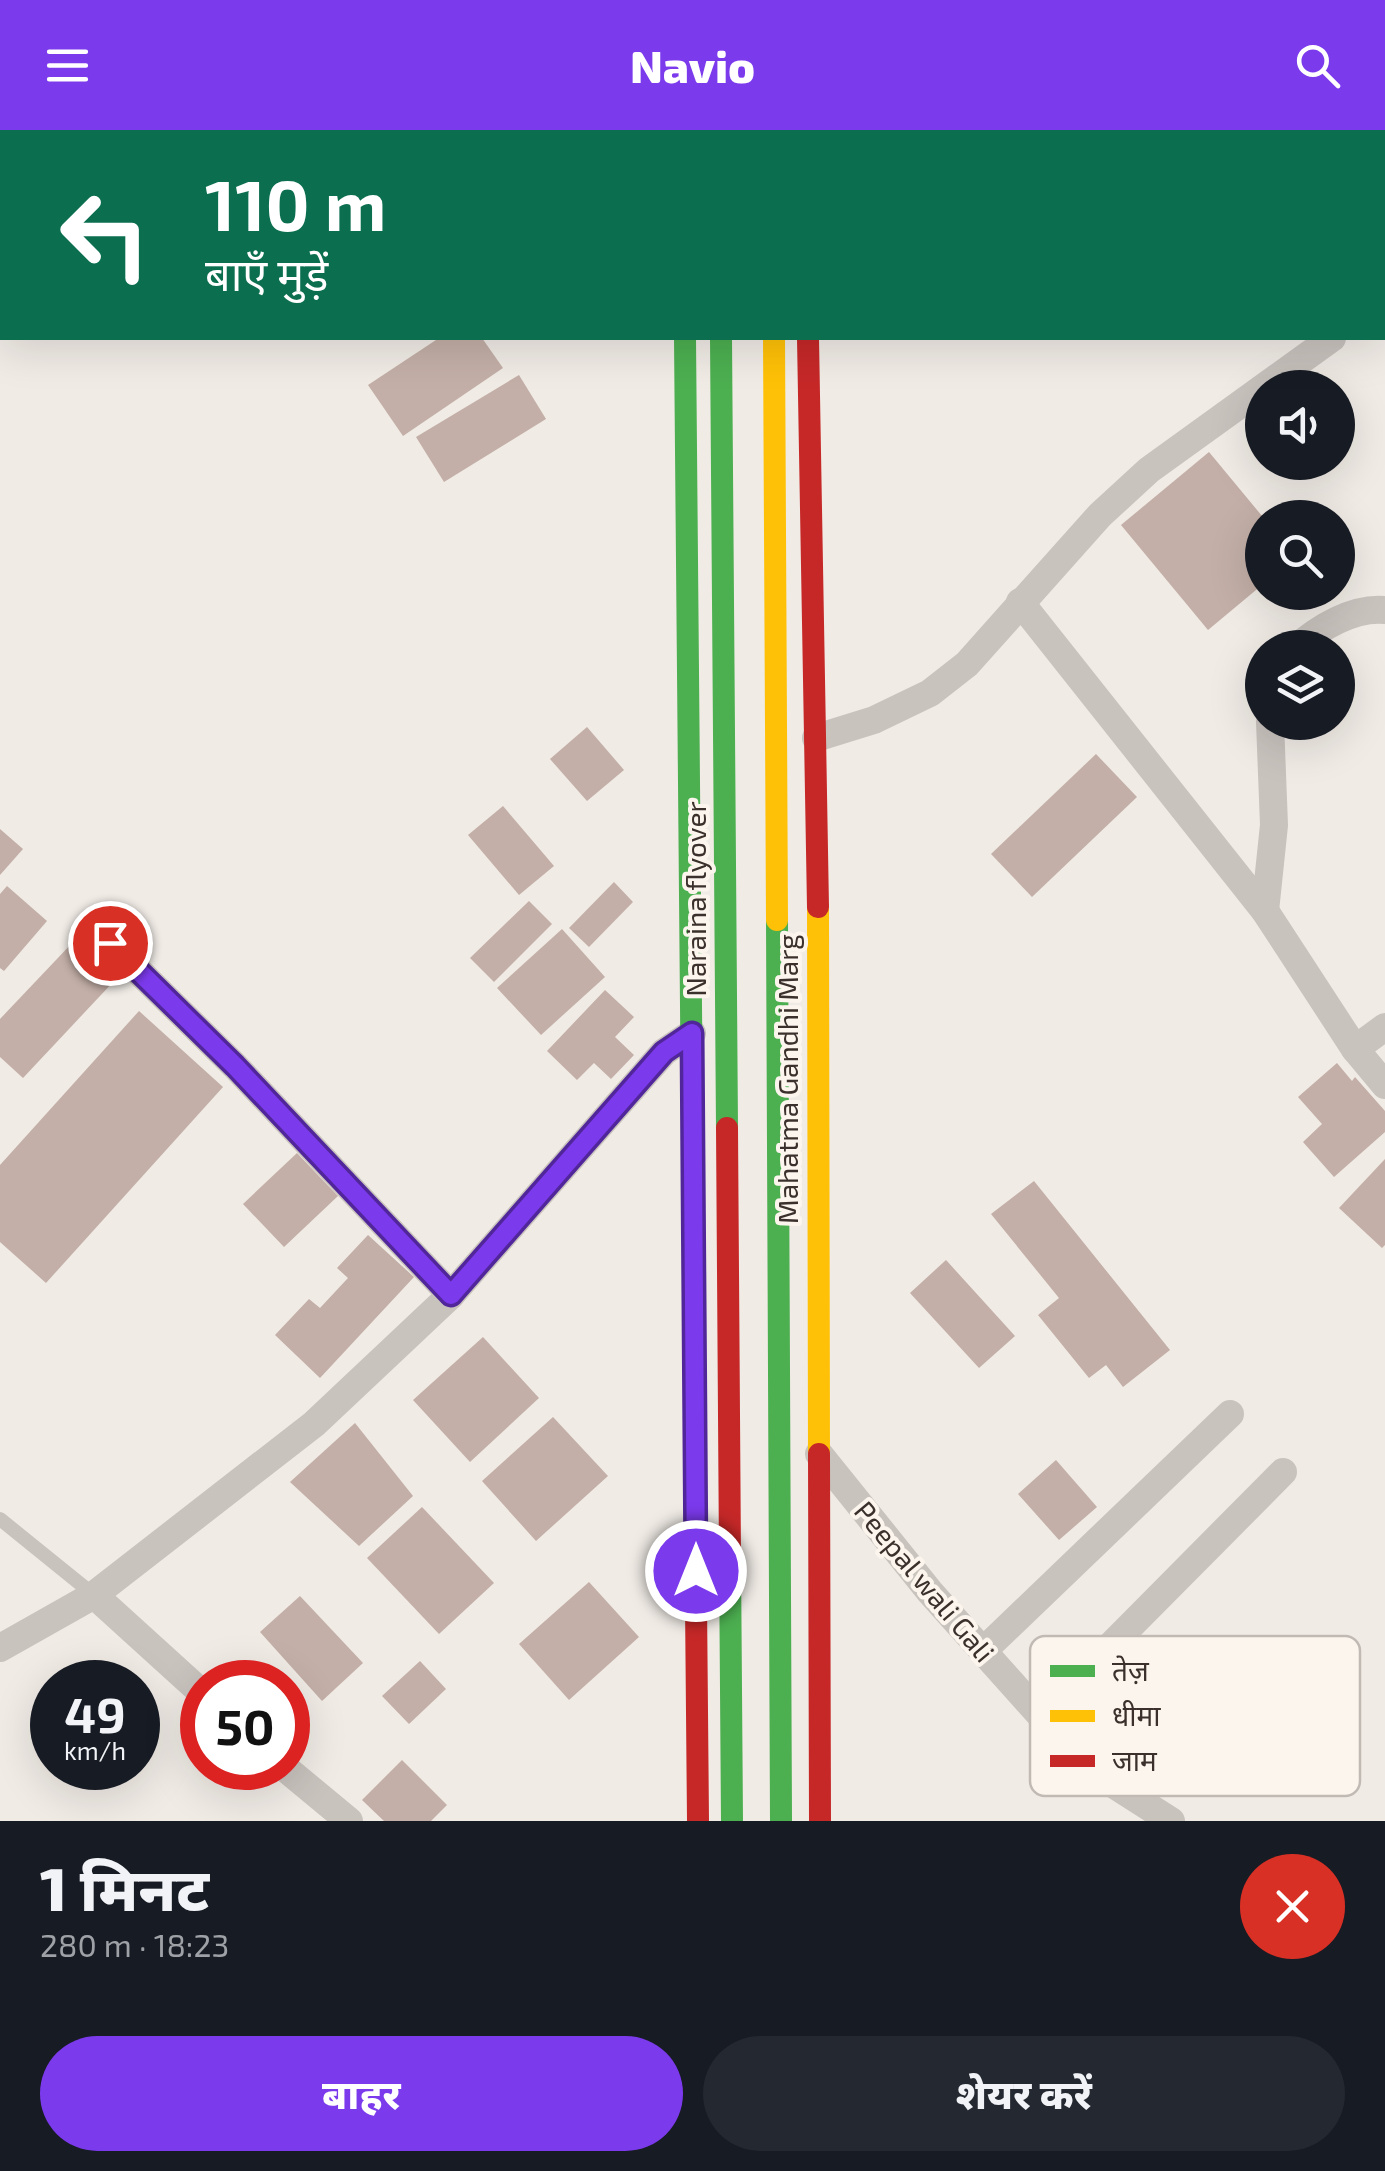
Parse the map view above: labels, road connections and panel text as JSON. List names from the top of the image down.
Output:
{
  "streets": {
    "main road": ["Naraina flyover", "Mahatma Gandhi Marg"],
    "street": ["Peepal wali Gali"]
  },
  "crossings": [
    ["Mahatma Gandhi Marg", "Peepal wali Gali"]
  ],
  "legend": ["तेज़", "धीमा", "जाम"],
  "page": {
    "header": "Navio",
    "turn": ["110 m", "बाएँ मुड़ें"],
    "speed": "49 km/h",
    "limit": "50",
    "heading": ["1 मिनट", "280 m · 18:23"],
    "buttons": ["बाहर", "शेयर करें"]
  }
}
